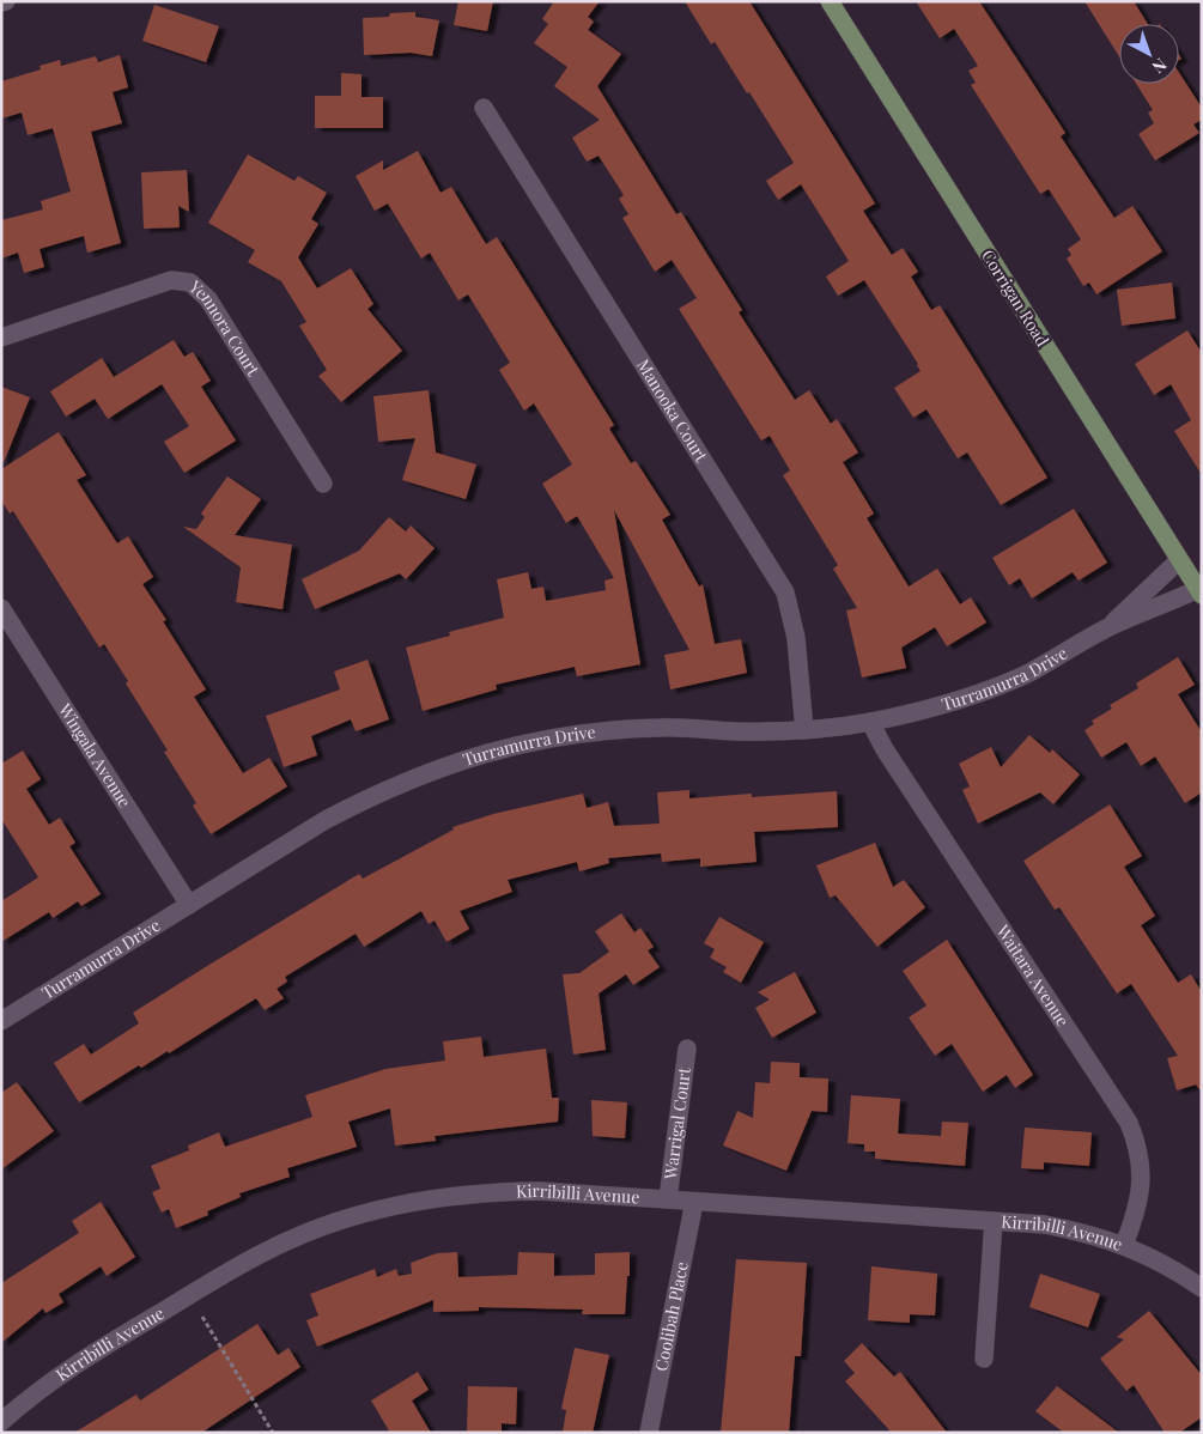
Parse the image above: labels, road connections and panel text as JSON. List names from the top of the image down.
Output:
{
  "streets": {
    "main road": ["Corrigan Road"],
    "street": [
      "Yennora Court",
      "Manooka Court",
      "Turramurra Drive",
      "Wingala Avenue",
      "Waitara Avenue",
      "Warrigal Court",
      "Kirribilli Avenue",
      "Coolibah Place"
    ]
  },
  "crossings": [
    ["Corrigan Road", "Turramurra Drive"],
    ["Manooka Court", "Turramurra Drive"],
    ["Turramurra Drive", "Wingala Avenue"],
    ["Turramurra Drive", "Waitara Avenue"],
    ["Waitara Avenue", "Kirribilli Avenue"],
    ["Warrigal Court", "Kirribilli Avenue"],
    ["Kirribilli Avenue", "Coolibah Place"]
  ],
  "north": "bottom right"
}
